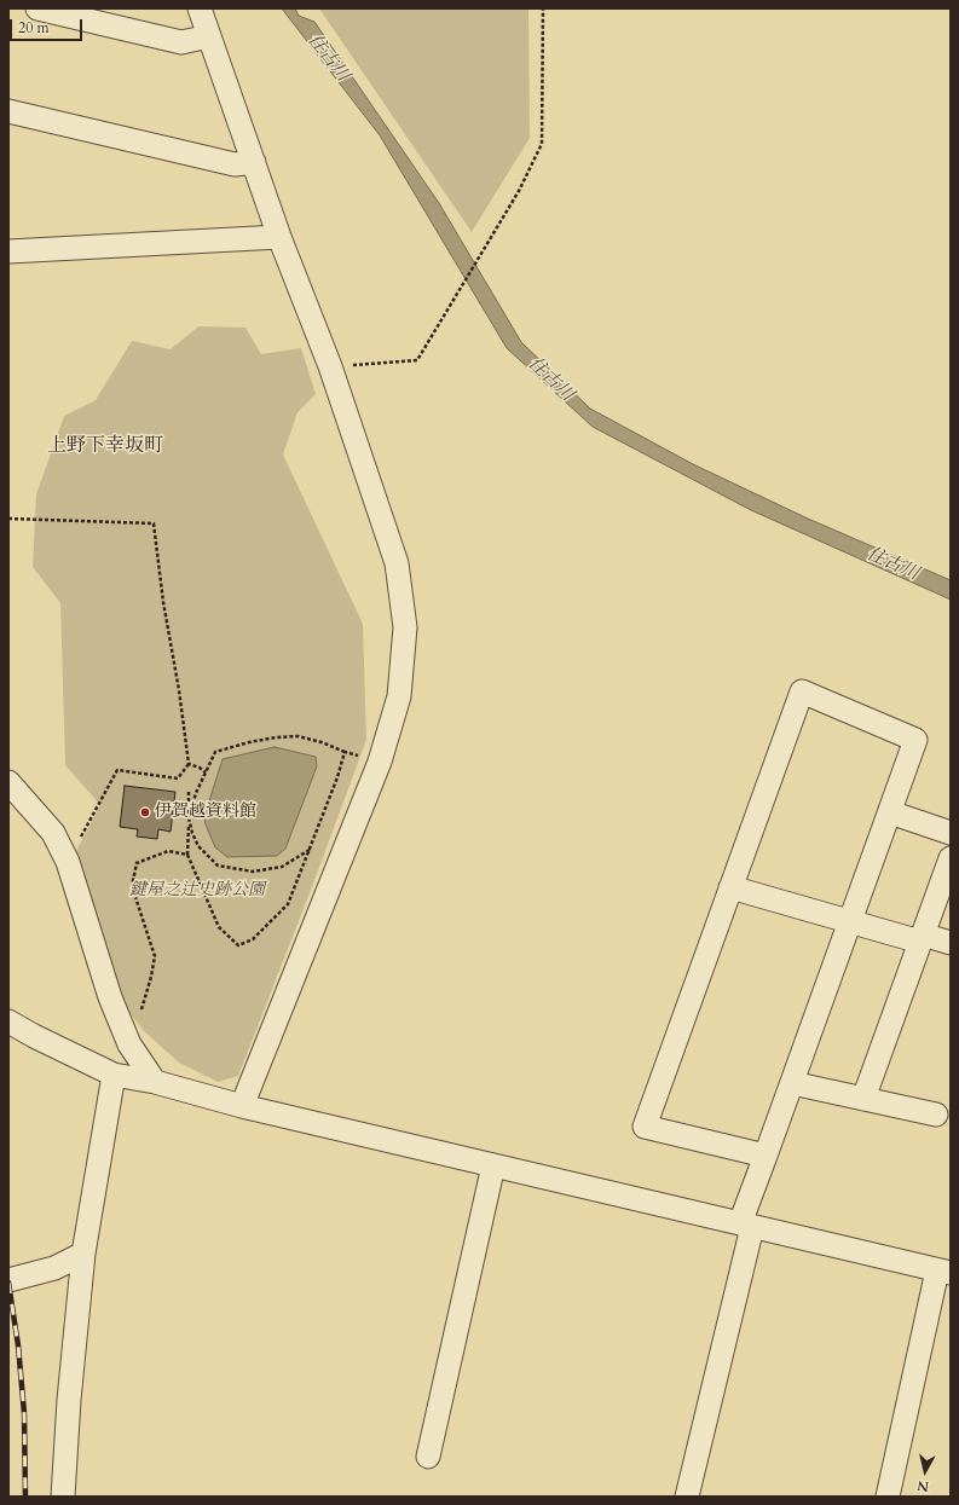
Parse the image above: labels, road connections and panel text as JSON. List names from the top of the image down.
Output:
{
  "districts": ["上野下幸坂町"],
  "water": ["住古川"],
  "parks": ["鍵屋之辻史跡公園"],
  "places": ["伊賀越資料館"],
  "scale_bar": "20 m",
  "north": "bottom"
}
